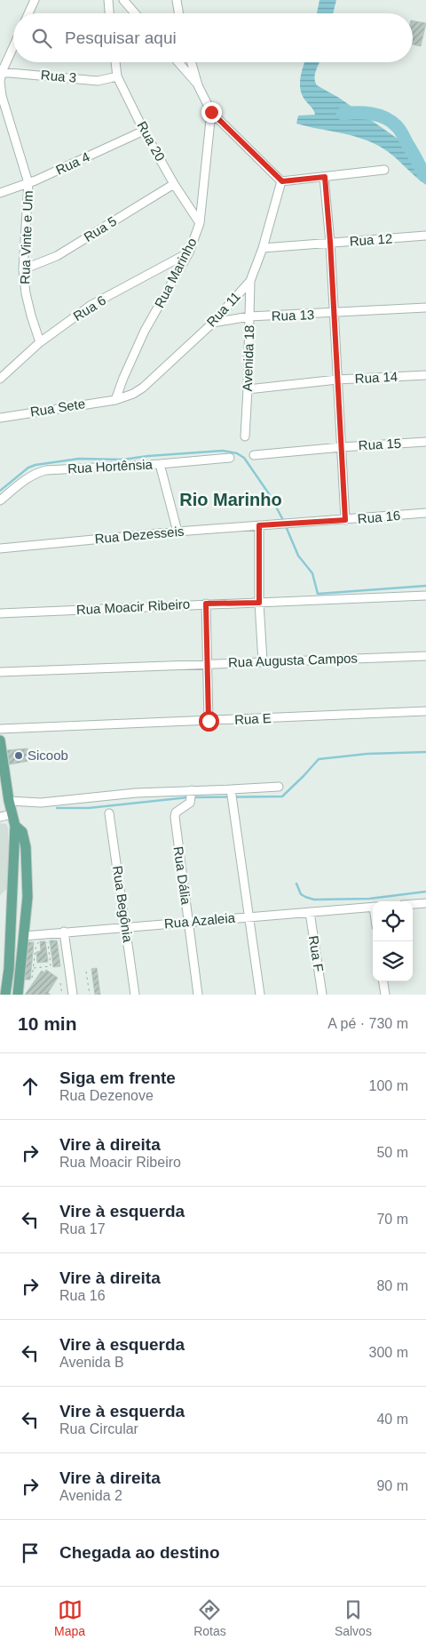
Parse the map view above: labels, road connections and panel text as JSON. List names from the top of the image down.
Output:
{
  "streets": {
    "street": [
      "Rua 3",
      "Rua 20",
      "Rua 4",
      "Rua 5",
      "Rua Vinte e Um",
      "Rua 12",
      "Rua Marinho",
      "Rua 6",
      "Rua 11",
      "Rua 13",
      "Avenida 18",
      "Rua 14",
      "Rua Sete",
      "Rua 15",
      "Rua Hortênsia",
      "Rua 16",
      "Rua Dezesseis",
      "Rua Moacir Ribeiro",
      "Rua Augusta Campos",
      "Rua E",
      "Rua Dália",
      "Rua Begônia",
      "Rua Azaleia",
      "Rua F"
    ]
  },
  "crossings": [
    ["Rua 3", "Rua 20"],
    ["Rua 20", "Rua 4"],
    ["Rua 20", "Rua 5"],
    ["Rua 20", "Rua Marinho"],
    ["Rua 4", "Rua Vinte e Um"],
    ["Rua 5", "Rua Vinte e Um"],
    ["Rua Vinte e Um", "Rua 6"],
    ["Rua 12", "Rua 11"],
    ["Rua Marinho", "Rua 6"],
    ["Rua Marinho", "Rua 11"],
    ["Rua Marinho", "Rua Sete"],
    ["Rua 11", "Rua 13"],
    ["Rua 11", "Avenida 18"],
    ["Rua 11", "Rua Sete"],
    ["Rua 13", "Avenida 18"],
    ["Avenida 18", "Rua 14"],
    ["Rua 16", "Rua Dezesseis"],
    ["Rua Dália", "Rua Azaleia"],
    ["Rua Begônia", "Rua Azaleia"],
    ["Rua Azaleia", "Rua F"]
  ],
  "districts": ["Rio Marinho"],
  "places": ["Sicoob"],
  "page": {
    "search": "Pesquisar aqui",
    "heading": ["10 min", "A pé · 730 m"],
    "list": [
      ["Siga em frente", "Rua Dezenove", "100 m"],
      ["Vire à direita", "Rua Moacir Ribeiro", "50 m"],
      ["Vire à esquerda", "Rua 17", "70 m"],
      ["Vire à direita", "Rua 16", "80 m"],
      ["Vire à esquerda", "Avenida B", "300 m"],
      ["Vire à esquerda", "Rua Circular", "40 m"],
      ["Vire à direita", "Avenida 2", "90 m"],
      "Chegada ao destino"
    ],
    "nav": ["Mapa", "Rotas", "Salvos"]
  }
}
